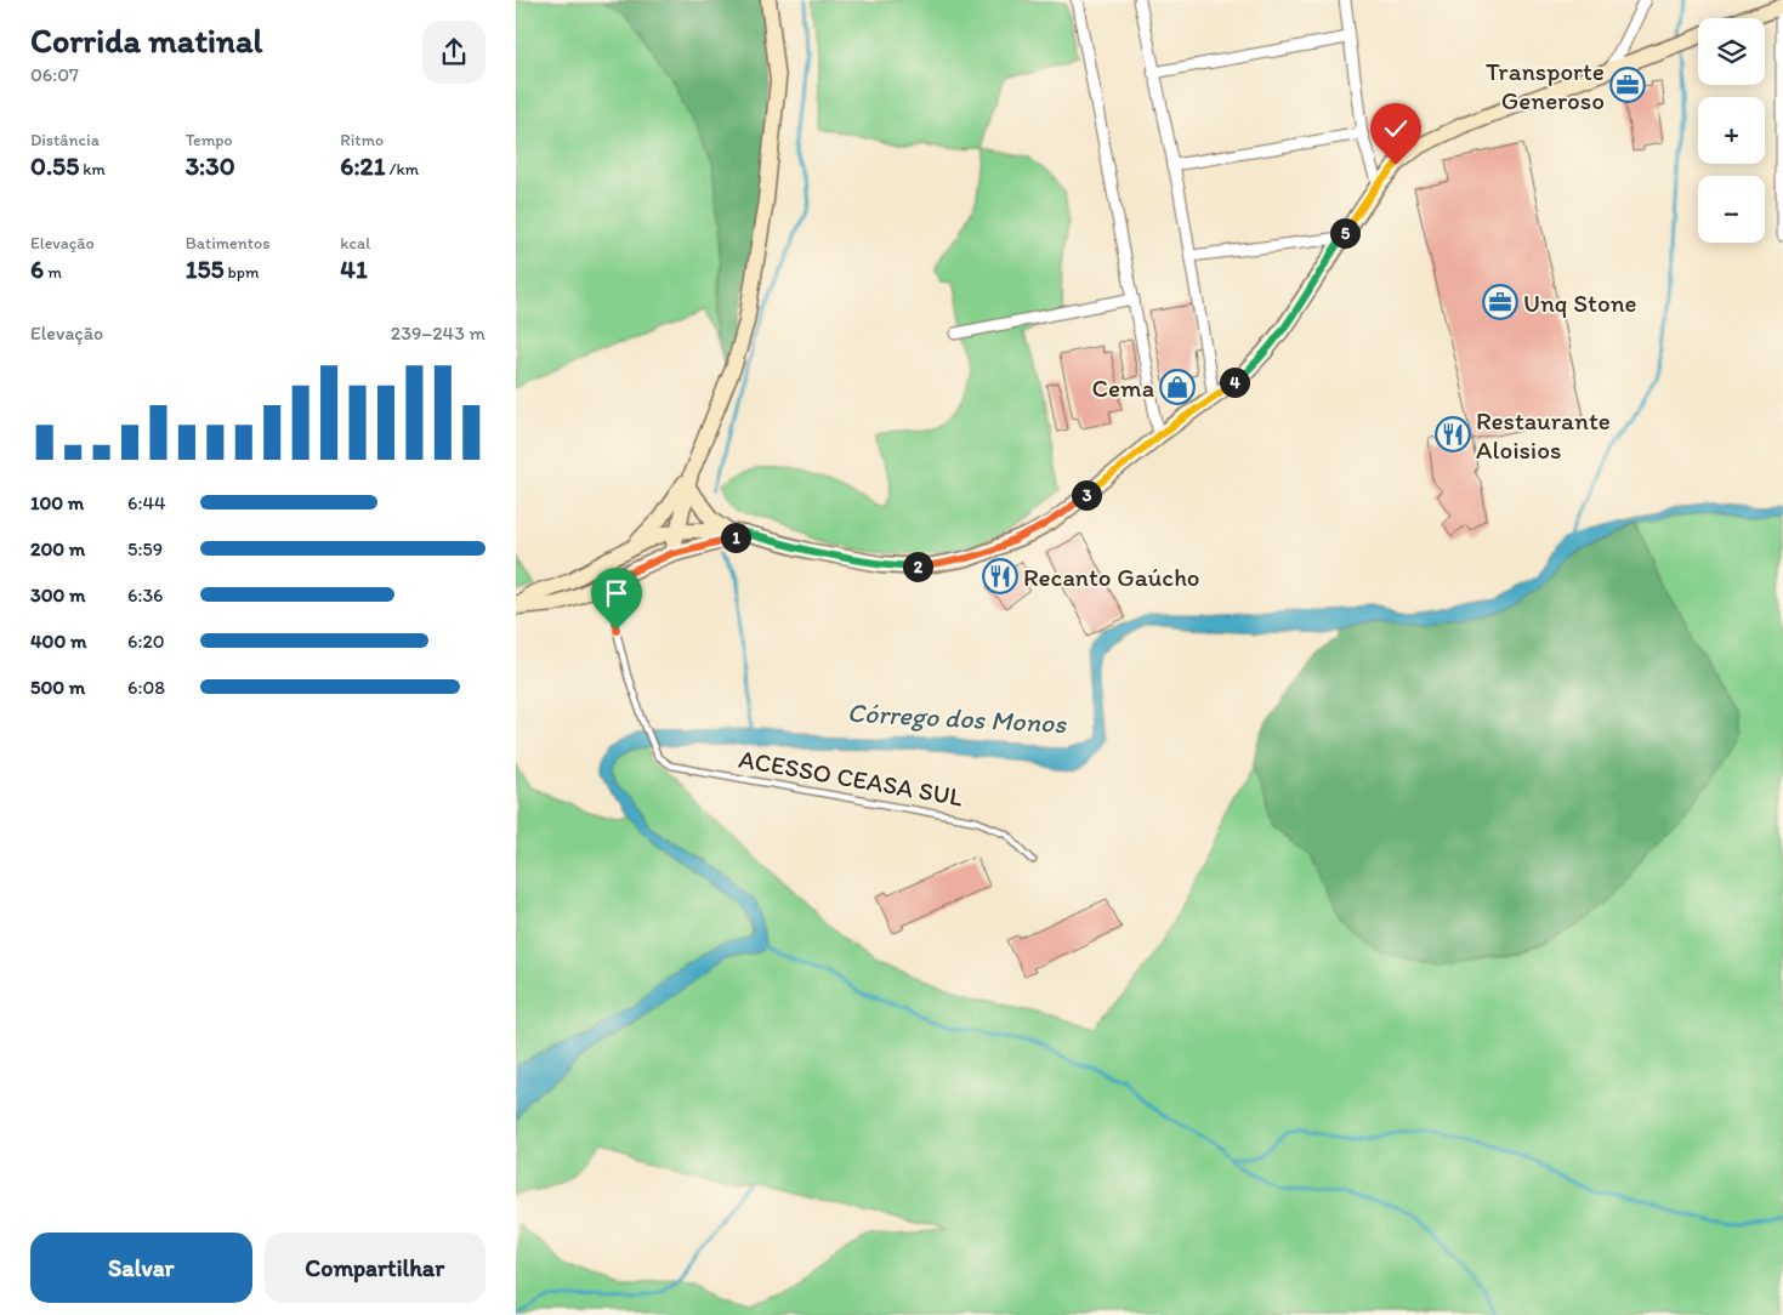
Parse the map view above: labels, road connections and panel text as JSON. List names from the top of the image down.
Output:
{
  "streets": {
    "lane": ["ACESSO CEASA SUL"]
  },
  "water": ["Córrego dos Monos"],
  "places": {
    "office": ["Transporte Generoso", "Unq Stone"],
    "shop": ["Cema"],
    "restaurant": ["Restaurante Aloisios", "Recanto Gaúcho"]
  },
  "page": {
    "heading": ["Corrida matinal", "06:07"],
    "map_buttons": ["+", "−"],
    "stats": [
      ["Distância", "0.55 km"],
      ["Tempo", "3:30"],
      ["Ritmo", "6:21 /km"],
      ["Elevação", "6 m"],
      ["Batimentos", "155 bpm"],
      ["kcal", "41"]
    ],
    "pins": [
      "5",
      "4",
      "3",
      "1",
      "2"
    ],
    "chart": ["Elevação", "239–243 m"],
    "list": [
      {
        "name": "100 m",
        "note": "6:44"
      },
      {
        "name": "200 m",
        "note": "5:59"
      },
      {
        "name": "300 m",
        "note": "6:36"
      },
      {
        "name": "400 m",
        "note": "6:20"
      },
      {
        "name": "500 m",
        "note": "6:08"
      }
    ],
    "buttons": ["Salvar", "Compartilhar"]
  }
}
